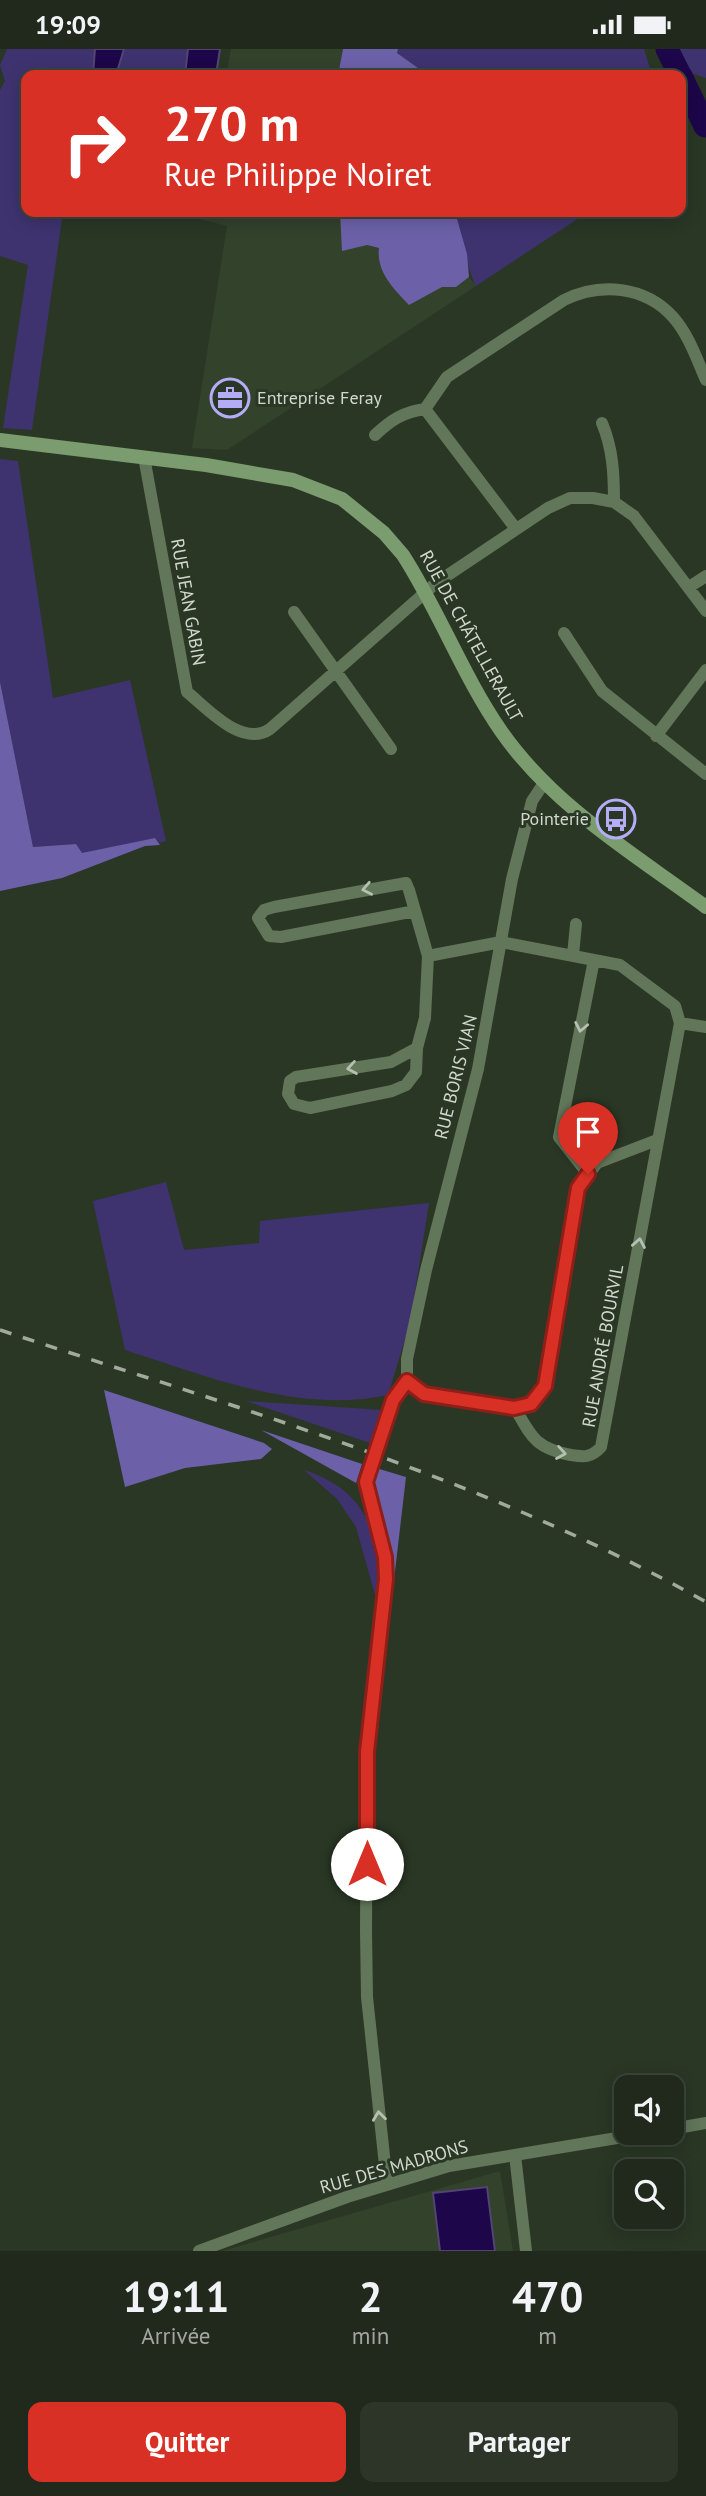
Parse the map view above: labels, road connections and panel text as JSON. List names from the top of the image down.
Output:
{
  "streets": {
    "main road": ["RUE DE CHÂTELLERAULT"],
    "street": [
      "RUE JEAN GABIN",
      "RUE BORIS VIAN",
      "RUE ANDRÉ BOURVIL",
      "RUE DES MADRONS"
    ]
  },
  "crossings": [
    ["RUE JEAN GABIN", "RUE DE CHÂTELLERAULT"],
    ["RUE DE CHÂTELLERAULT", "RUE BORIS VIAN"]
  ],
  "places": {
    "office": ["Entreprise Feray"],
    "bus stop": ["Pointerie"]
  },
  "page": {
    "status": "19:09",
    "turn": ["270 m", "Rue Philippe Noiret"],
    "eta": [
      "19:11",
      "Arrivée",
      "2",
      "min",
      "470",
      "m"
    ],
    "buttons": ["Quitter", "Partager"]
  }
}
